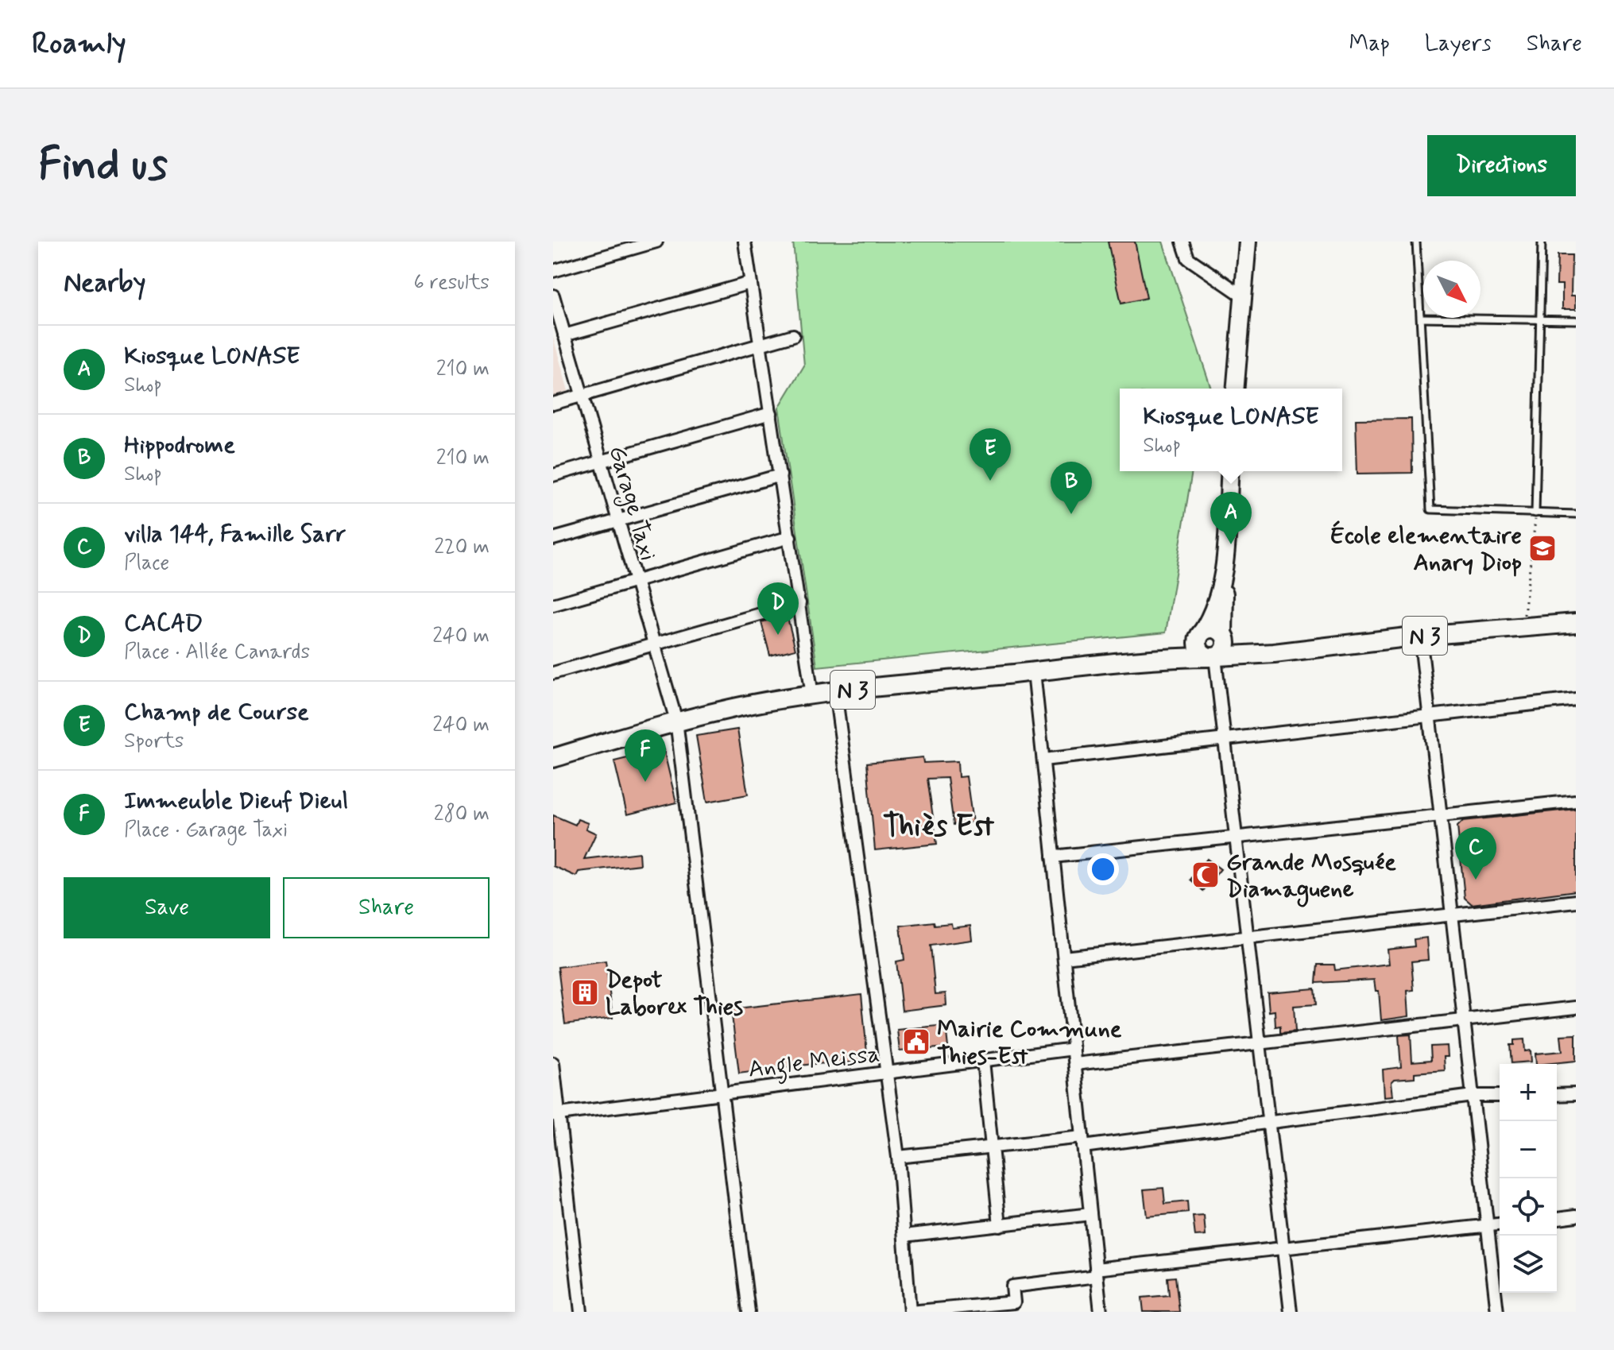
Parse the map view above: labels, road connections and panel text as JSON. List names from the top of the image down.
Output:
{
  "streets": {
    "main road": ["N 3"],
    "street": ["Garage Taxi", "Angle Meissa"]
  },
  "crossings": [
    ["Garage Taxi", "N 3"],
    ["Garage Taxi", "Angle Meissa"]
  ],
  "districts": ["Thiès Est"],
  "places": {
    "school or university": ["École elementaire Anary Diop"],
    "mosque": ["Grande Mosquée Diamaguene"],
    "building": ["Depot Laborex Thies"],
    "public building": ["Mairie Commune Thies-Est"]
  },
  "north": "bottom right",
  "page": {
    "header": "Roamly",
    "nav": ["Map", "Layers", "Share"],
    "buttons": [
      "Directions",
      ["Save", "Share"]
    ],
    "title": "Find us",
    "heading": ["Nearby", "6 results"],
    "list": [
      {
        "mark": "A",
        "name": "Kiosque LONASE",
        "note": "Shop",
        "value": "210 m"
      },
      {
        "mark": "B",
        "name": "Hippodrome",
        "note": "Shop",
        "value": "210 m"
      },
      {
        "mark": "C",
        "name": "villa 144, Famille Sarr",
        "note": "Place",
        "value": "220 m"
      },
      {
        "mark": "D",
        "name": "CACAD",
        "note": "Place · Allée Canards",
        "value": "240 m"
      },
      {
        "mark": "E",
        "name": "Champ de Course",
        "note": "Sports",
        "value": "240 m"
      },
      {
        "mark": "F",
        "name": "Immeuble Dieuf Dieul",
        "note": "Place · Garage Taxi",
        "value": "280 m"
      }
    ],
    "popup": ["Kiosque LONASE", "Shop"],
    "pins": [
      "E",
      "B",
      "A",
      "D",
      "F",
      "C"
    ],
    "map_buttons": ["+", "−"]
  }
}
